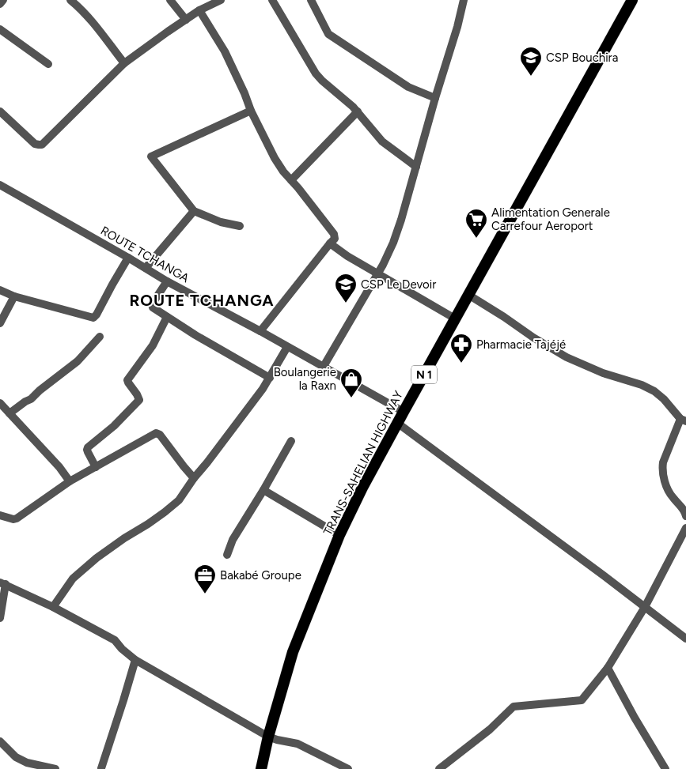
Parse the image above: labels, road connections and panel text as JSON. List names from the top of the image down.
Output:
{
  "streets": {
    "highway": ["N 1", "TRANS-SAHELIAN HIGHWAY"],
    "street": ["ROUTE TCHANGA"]
  },
  "crossings": [
    ["ROUTE TCHANGA", "TRANS-SAHELIAN HIGHWAY"]
  ],
  "districts": ["ROUTE TCHANGA"],
  "places": {
    "school or university": ["CSP Bouchira", "CSP Le Devoir"],
    "supermarket": ["Alimentation Generale Carrefour Aeroport"],
    "pharmacy": ["Pharmacie Tajéjé"],
    "shop": ["Boulangerie la Raxn"],
    "office": ["Bakabé Groupe"]
  }
}
